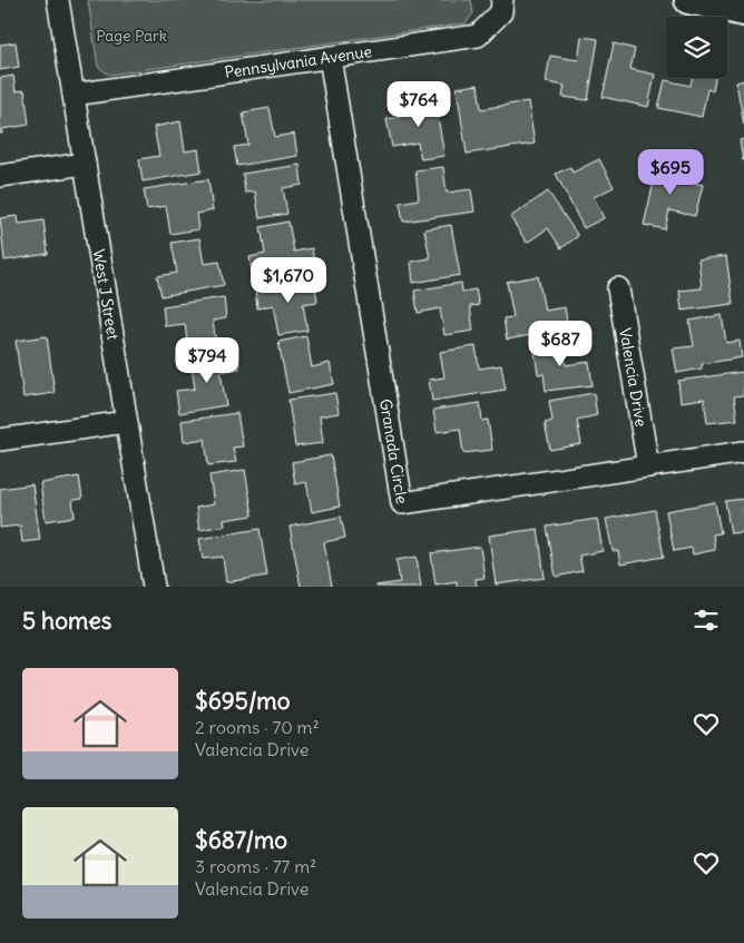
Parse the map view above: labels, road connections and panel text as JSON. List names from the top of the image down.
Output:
{
  "streets": {
    "street": [
      "Pennsylvania Avenue",
      "West J Street",
      "Valencia Drive",
      "Granada Circle"
    ]
  },
  "crossings": [
    ["Pennsylvania Avenue", "West J Street"],
    ["Pennsylvania Avenue", "Granada Circle"],
    ["Valencia Drive", "Granada Circle"]
  ],
  "parks": ["Page Park"],
  "page": {
    "price": [
      "$764",
      "$695",
      "$1,670",
      "$687",
      "$794"
    ],
    "heading": "5 homes",
    "list": [
      {
        "name": "$695/mo",
        "note": "2 rooms · 70 m² · Valencia Drive"
      },
      {
        "name": "$687/mo",
        "note": "3 rooms · 77 m² · Valencia Drive"
      }
    ]
  }
}
